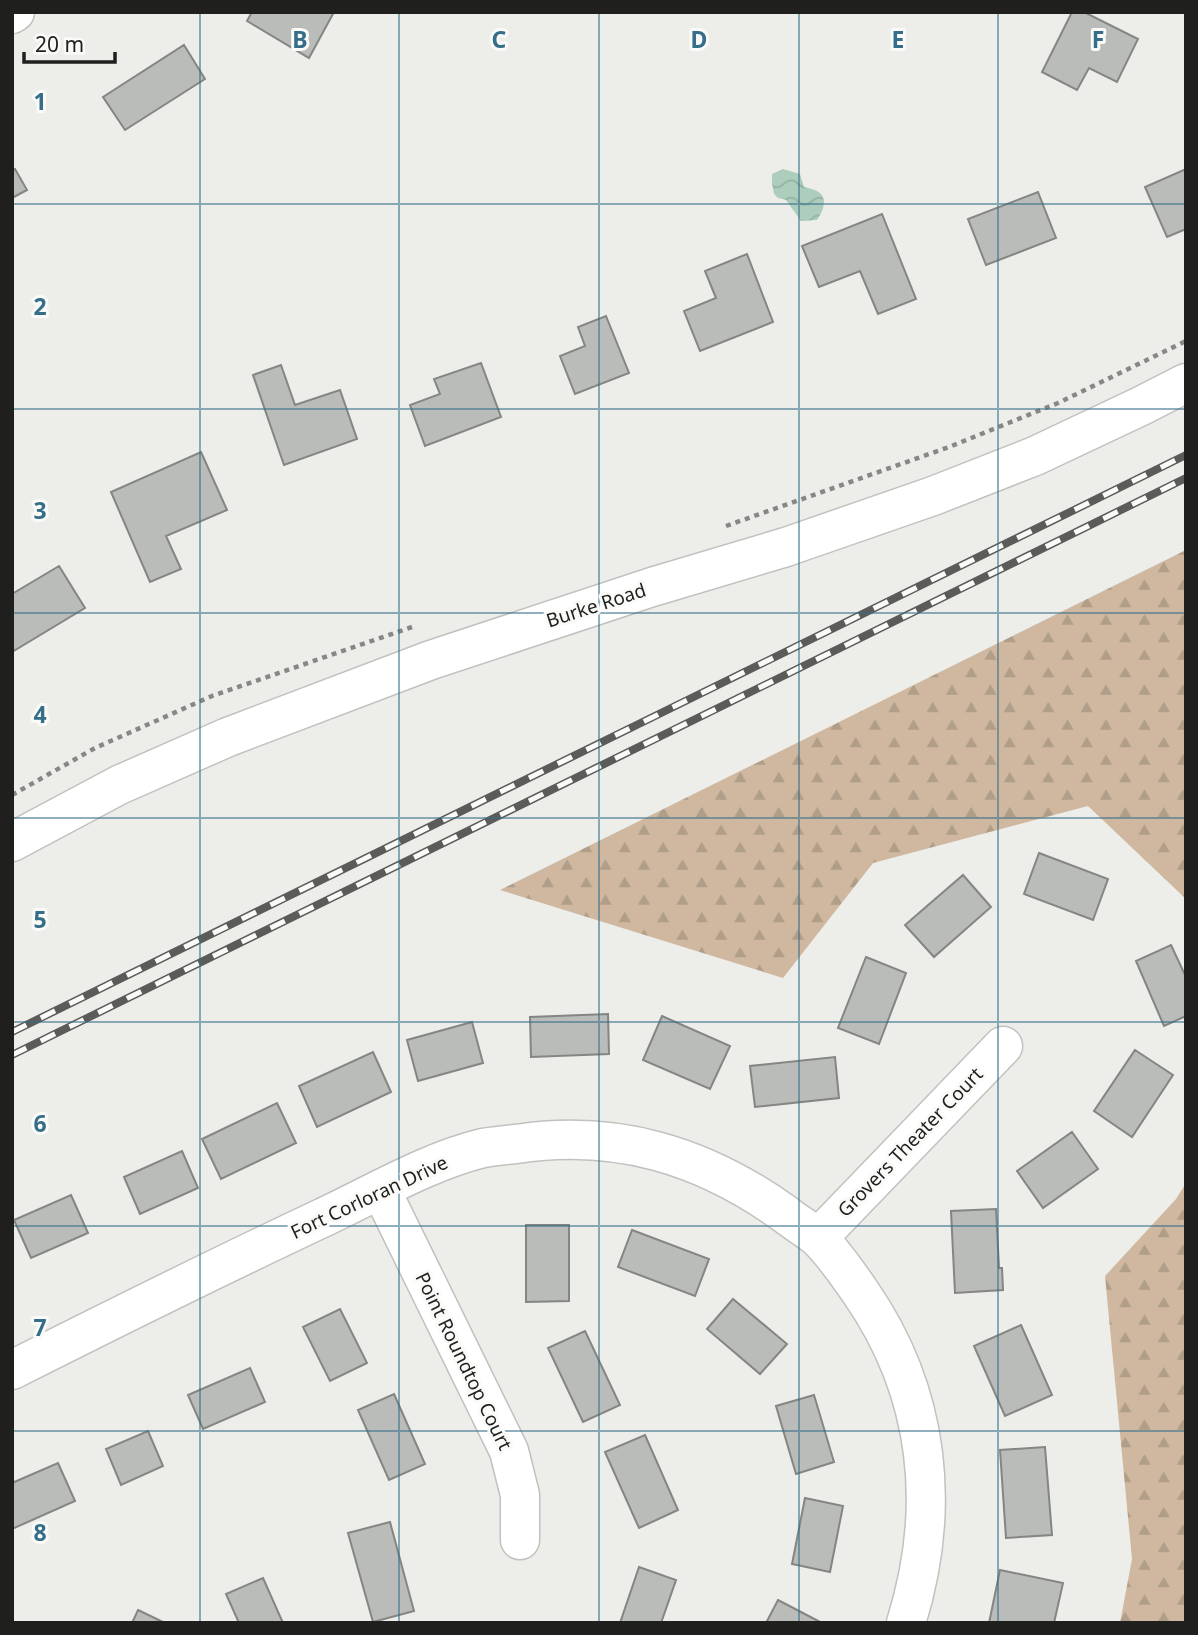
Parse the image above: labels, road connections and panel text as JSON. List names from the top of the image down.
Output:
{
  "streets": {
    "street": [
      "Burke Road",
      "Grovers Theater Court",
      "Fort Corloran Drive",
      "Point Roundtop Court"
    ]
  },
  "crossings": [
    ["Grovers Theater Court", "Fort Corloran Drive"],
    ["Fort Corloran Drive", "Point Roundtop Court"]
  ],
  "scale_bar": "20 m",
  "grid": {
    "columns": [
      "B",
      "C",
      "D",
      "E",
      "F"
    ],
    "rows": [
      "1",
      "2",
      "3",
      "4",
      "5",
      "6",
      "7",
      "8"
    ]
  }
}
